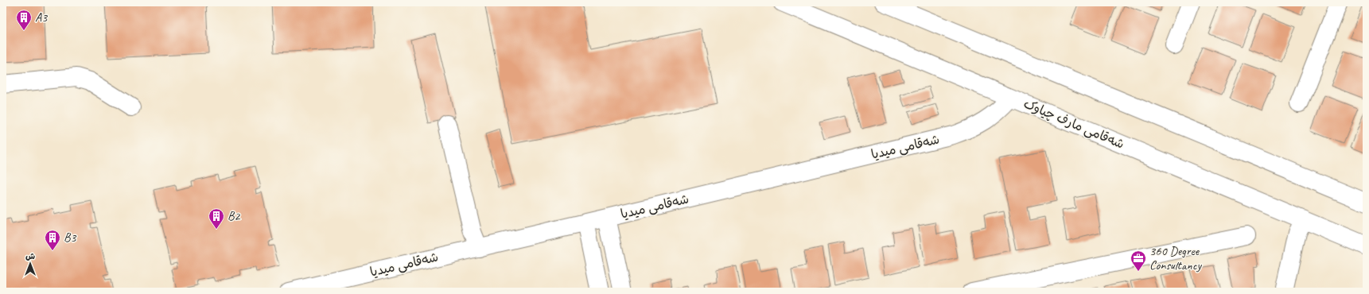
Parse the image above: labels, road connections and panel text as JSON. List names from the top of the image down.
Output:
{
  "streets": {
    "street": ["شەقامی مارف چیاوک", "شەقامی میدیا"]
  },
  "crossings": [
    ["شەقامی مارف چیاوک", "شەقامی میدیا"]
  ],
  "places": {
    "building": ["A3", "B2", "B3"],
    "office": ["360 Degree Consultancy"]
  },
  "north": "top"
}
